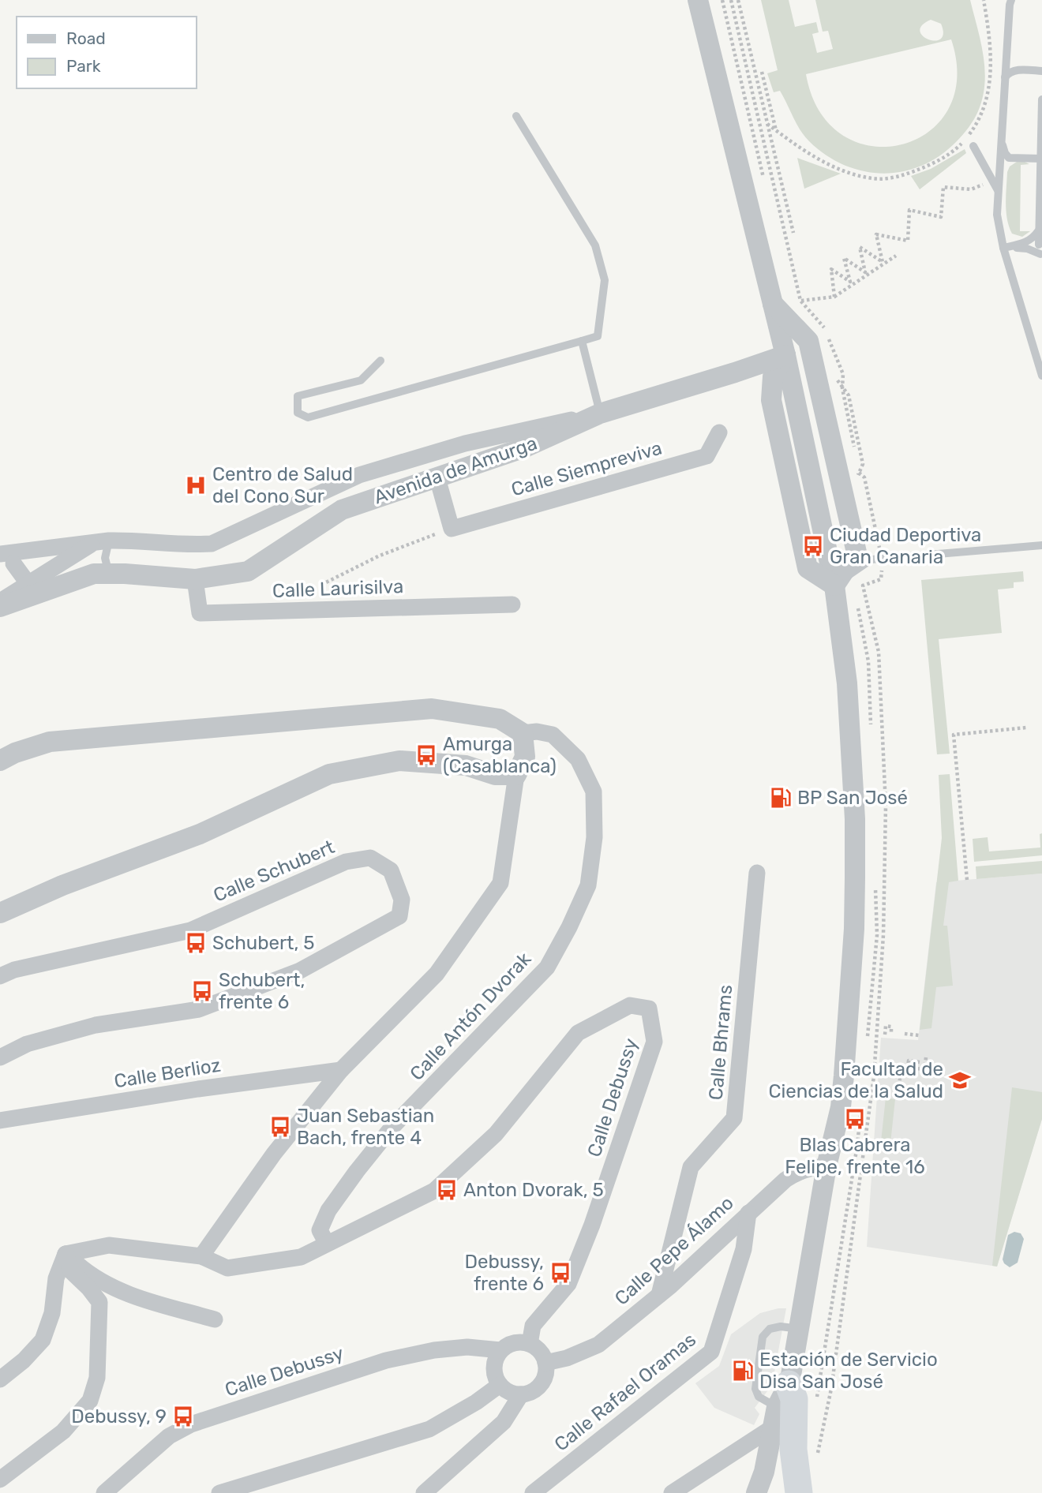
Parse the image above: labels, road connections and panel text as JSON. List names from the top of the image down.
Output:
{
  "streets": {
    "street": [
      "Calle Siempreviva",
      "Avenida de Amurga",
      "Calle Laurisilva",
      "Calle Schubert",
      "Calle Antón Dvorak",
      "Calle Bhrams",
      "Calle Berlioz",
      "Calle Debussy",
      "Calle Pepe Álamo",
      "Calle Rafael Oramas"
    ]
  },
  "crossings": [
    ["Avenida de Amurga", "Calle Laurisilva"],
    ["Calle Antón Dvorak", "Calle Debussy"],
    ["Calle Bhrams", "Calle Pepe Álamo"],
    ["Calle Debussy", "Calle Pepe Álamo"],
    ["Calle Pepe Álamo", "Calle Rafael Oramas"]
  ],
  "places": {
    "hospital": ["Centro de Salud del Cono Sur"],
    "bus stop": [
      "Ciudad Deportiva Gran Canaria",
      "Amurga (Casablanca)",
      "Schubert, 5",
      "Schubert, frente 6",
      "Blas Cabrera Felipe, frente 16",
      "Juan Sebastian Bach, frente 4",
      "Anton Dvorak, 5",
      "Debussy, frente 6",
      "Debussy, 9"
    ],
    "fuel station": ["BP San José", "Estación de Servicio Disa San José"],
    "school or university": ["Facultad de Ciencias de la Salud"]
  },
  "legend": ["Road", "Park"]
}
